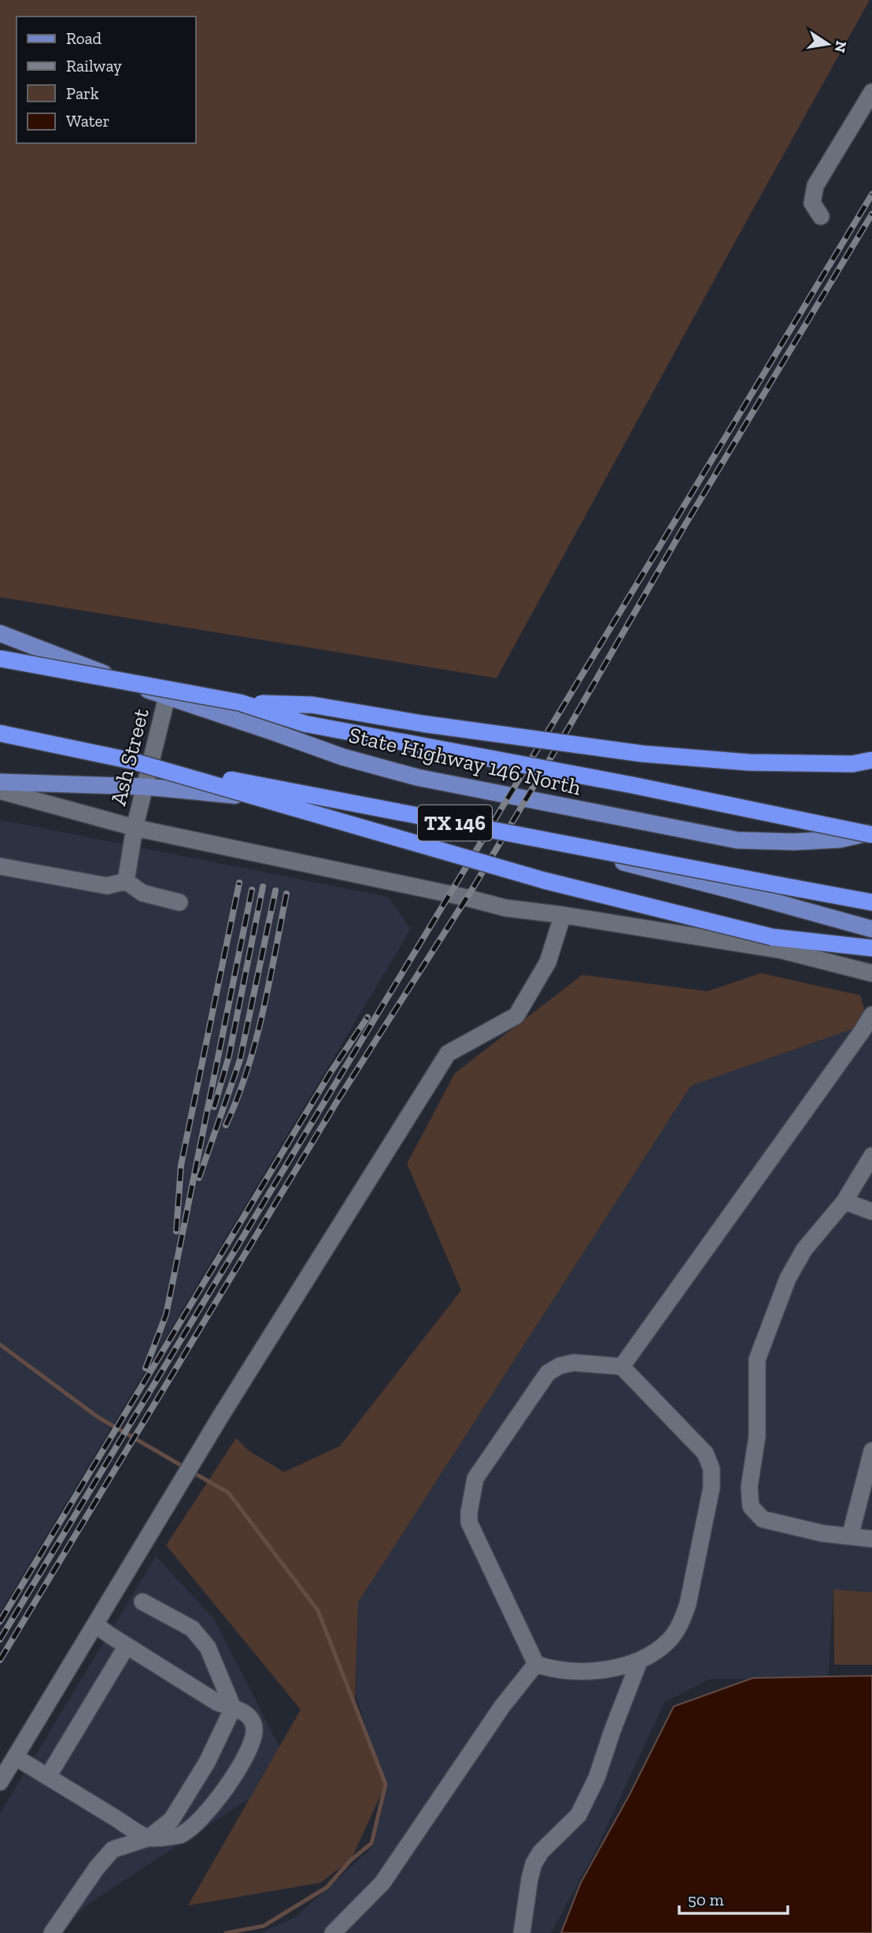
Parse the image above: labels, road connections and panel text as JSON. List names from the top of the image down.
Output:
{
  "streets": {
    "highway": ["TX 146"],
    "main road": ["State Highway 146 North"],
    "street": ["Ash Street"]
  },
  "crossings": [
    ["Ash Street", "State Highway 146 North"]
  ],
  "legend": [
    "Road",
    "Railway",
    "Park",
    "Water"
  ],
  "scale_bar": "50 m",
  "north": "right"
}
